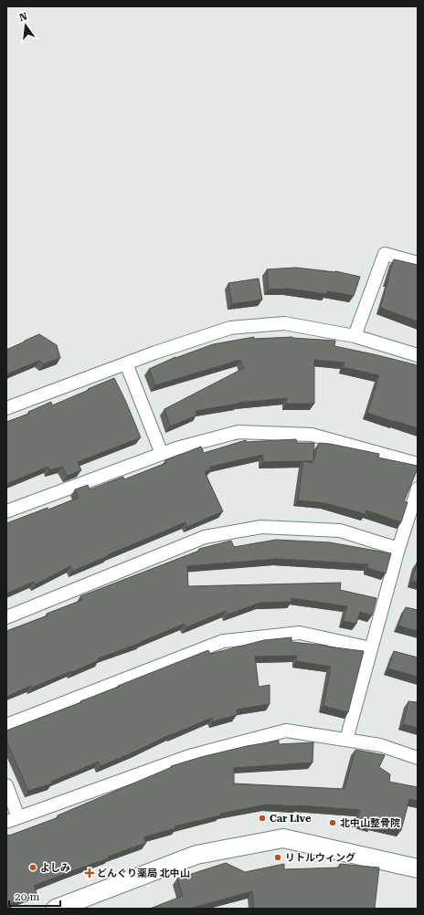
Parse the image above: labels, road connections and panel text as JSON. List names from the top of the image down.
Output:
{
  "places": {
    "other": [
      "Car Live",
      "北中山整骨院",
      "リトルウィング",
      "よしみ"
    ],
    "health": ["どんぐり薬局 北中山"]
  },
  "scale_bar": "20 m",
  "north": "top"
}
